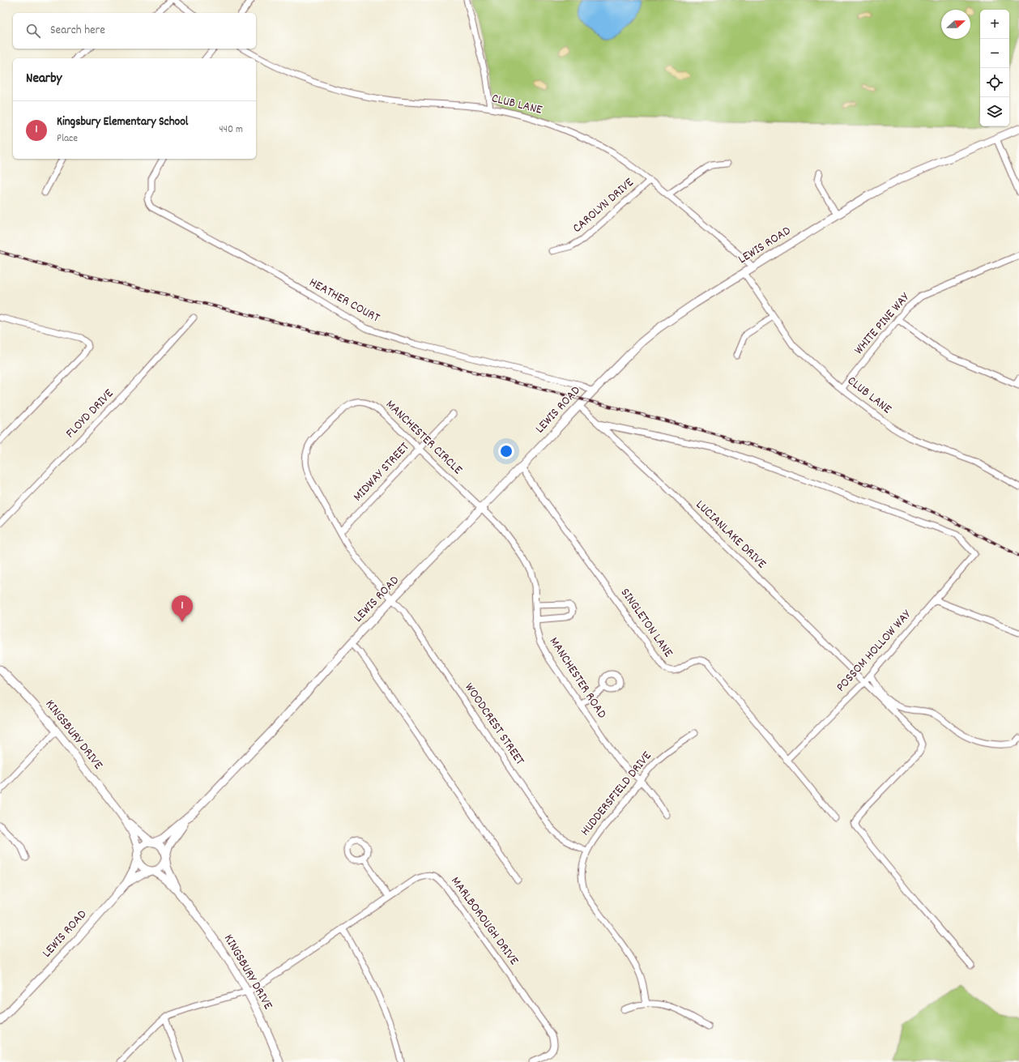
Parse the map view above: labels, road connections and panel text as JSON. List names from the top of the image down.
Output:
{
  "streets": {
    "street": [
      "CLUB LANE",
      "CAROLYN DRIVE",
      "LEWIS ROAD",
      "HEATHER COURT",
      "WHITE PINE WAY",
      "FLOYD DRIVE",
      "MANCHESTER CIRCLE",
      "MIDWAY STREET",
      "LUCIANLAKE DRIVE",
      "SINGLETON LANE",
      "POSSOM HOLLOW WAY",
      "MANCHESTER ROAD",
      "WOODCREST STREET",
      "KINGSBURY DRIVE",
      "HUDDERSFIELD DRIVE",
      "MARLBOROUGH DRIVE"
    ]
  },
  "crossings": [
    ["CLUB LANE", "CAROLYN DRIVE"],
    ["CLUB LANE", "LEWIS ROAD"],
    ["CLUB LANE", "WHITE PINE WAY"],
    ["LEWIS ROAD", "HEATHER COURT"],
    ["LEWIS ROAD", "MANCHESTER CIRCLE"],
    ["LEWIS ROAD", "LUCIANLAKE DRIVE"],
    ["LEWIS ROAD", "SINGLETON LANE"],
    ["LEWIS ROAD", "MANCHESTER ROAD"],
    ["LEWIS ROAD", "WOODCREST STREET"],
    ["LEWIS ROAD", "KINGSBURY DRIVE"],
    ["MANCHESTER CIRCLE", "MIDWAY STREET"],
    ["MANCHESTER CIRCLE", "MANCHESTER ROAD"],
    ["MANCHESTER CIRCLE", "WOODCREST STREET"],
    ["LUCIANLAKE DRIVE", "POSSOM HOLLOW WAY"],
    ["SINGLETON LANE", "POSSOM HOLLOW WAY"],
    ["MANCHESTER ROAD", "HUDDERSFIELD DRIVE"],
    ["WOODCREST STREET", "HUDDERSFIELD DRIVE"],
    ["KINGSBURY DRIVE", "MARLBOROUGH DRIVE"]
  ],
  "north": "right",
  "page": {
    "map_buttons": ["+", "−"],
    "search": "Search here",
    "heading": "Nearby",
    "list": [
      {
        "mark": "1",
        "name": "Kingsbury Elementary School",
        "note": "Place",
        "value": "440 m"
      }
    ],
    "pins": "1"
  }
}
